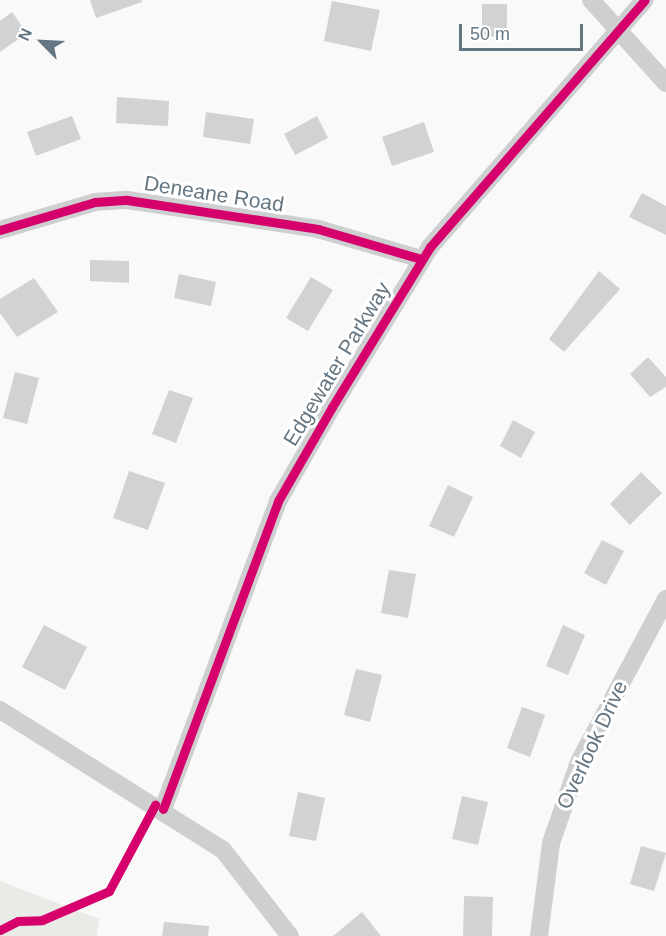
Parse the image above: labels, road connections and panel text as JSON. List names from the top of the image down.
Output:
{
  "streets": {
    "street": ["Deneane Road", "Edgewater Parkway", "Overlook Drive"]
  },
  "crossings": [
    ["Deneane Road", "Edgewater Parkway"]
  ],
  "scale_bar": "50 m",
  "north": "top left"
}
